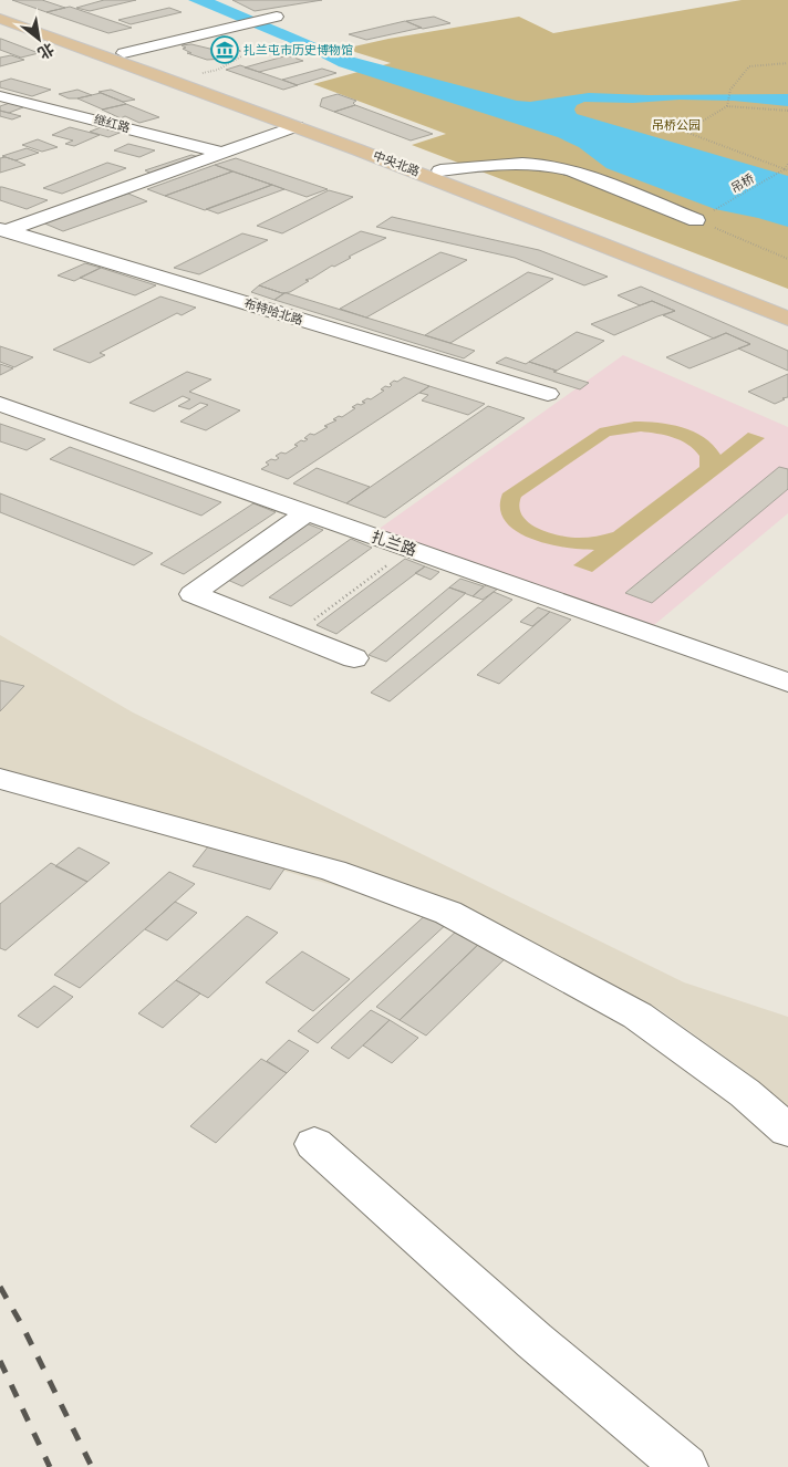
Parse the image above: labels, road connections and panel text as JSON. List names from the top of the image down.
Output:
{
  "streets": {
    "main road": ["中央北路"],
    "street": ["继红路", "布特哈北路", "扎兰路"],
    "path": ["吊桥"]
  },
  "parks": ["吊桥公园"],
  "places": {
    "museum": ["扎兰屯市历史博物馆"]
  },
  "north": "bottom right"
}
